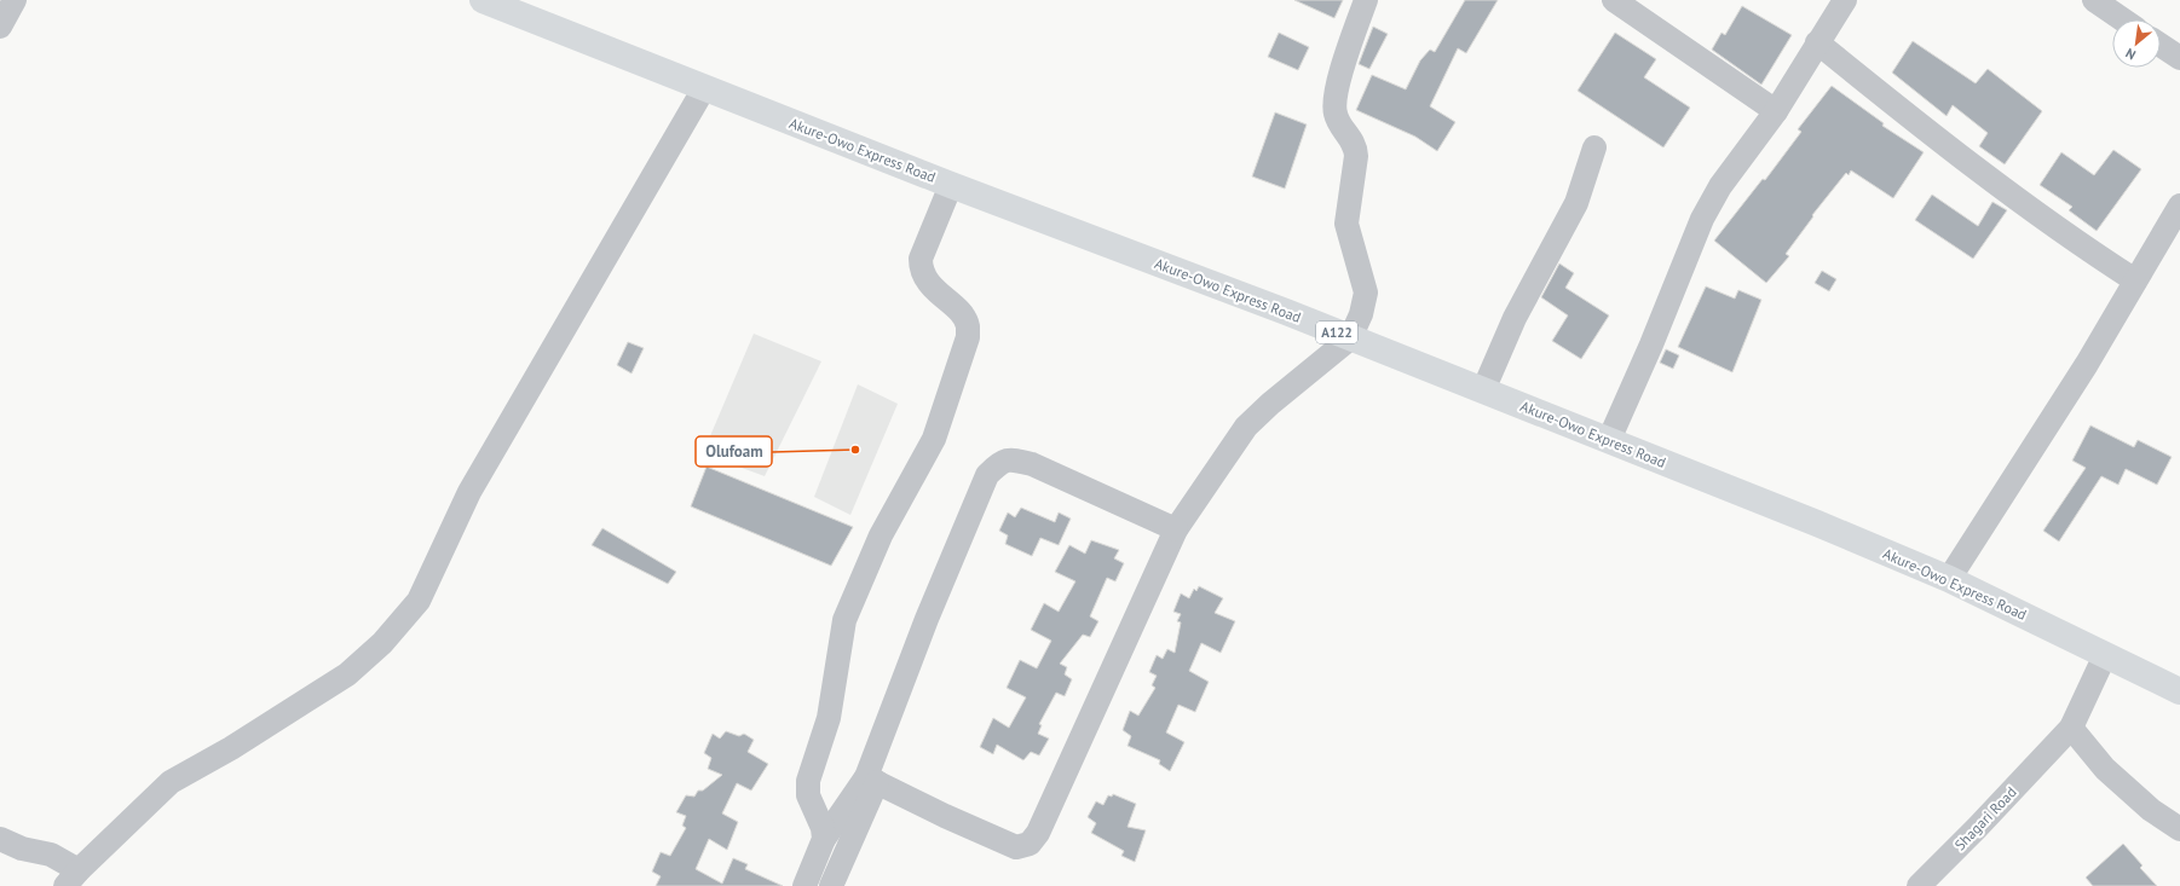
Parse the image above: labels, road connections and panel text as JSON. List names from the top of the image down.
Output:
{
  "streets": {
    "highway": ["Akure-Owo Express Road", "A122"],
    "street": ["Shagari Road"]
  },
  "crossings": [
    ["Akure-Owo Express Road", "Shagari Road"]
  ],
  "places": ["Olufoam"],
  "north": "bottom left"
}
